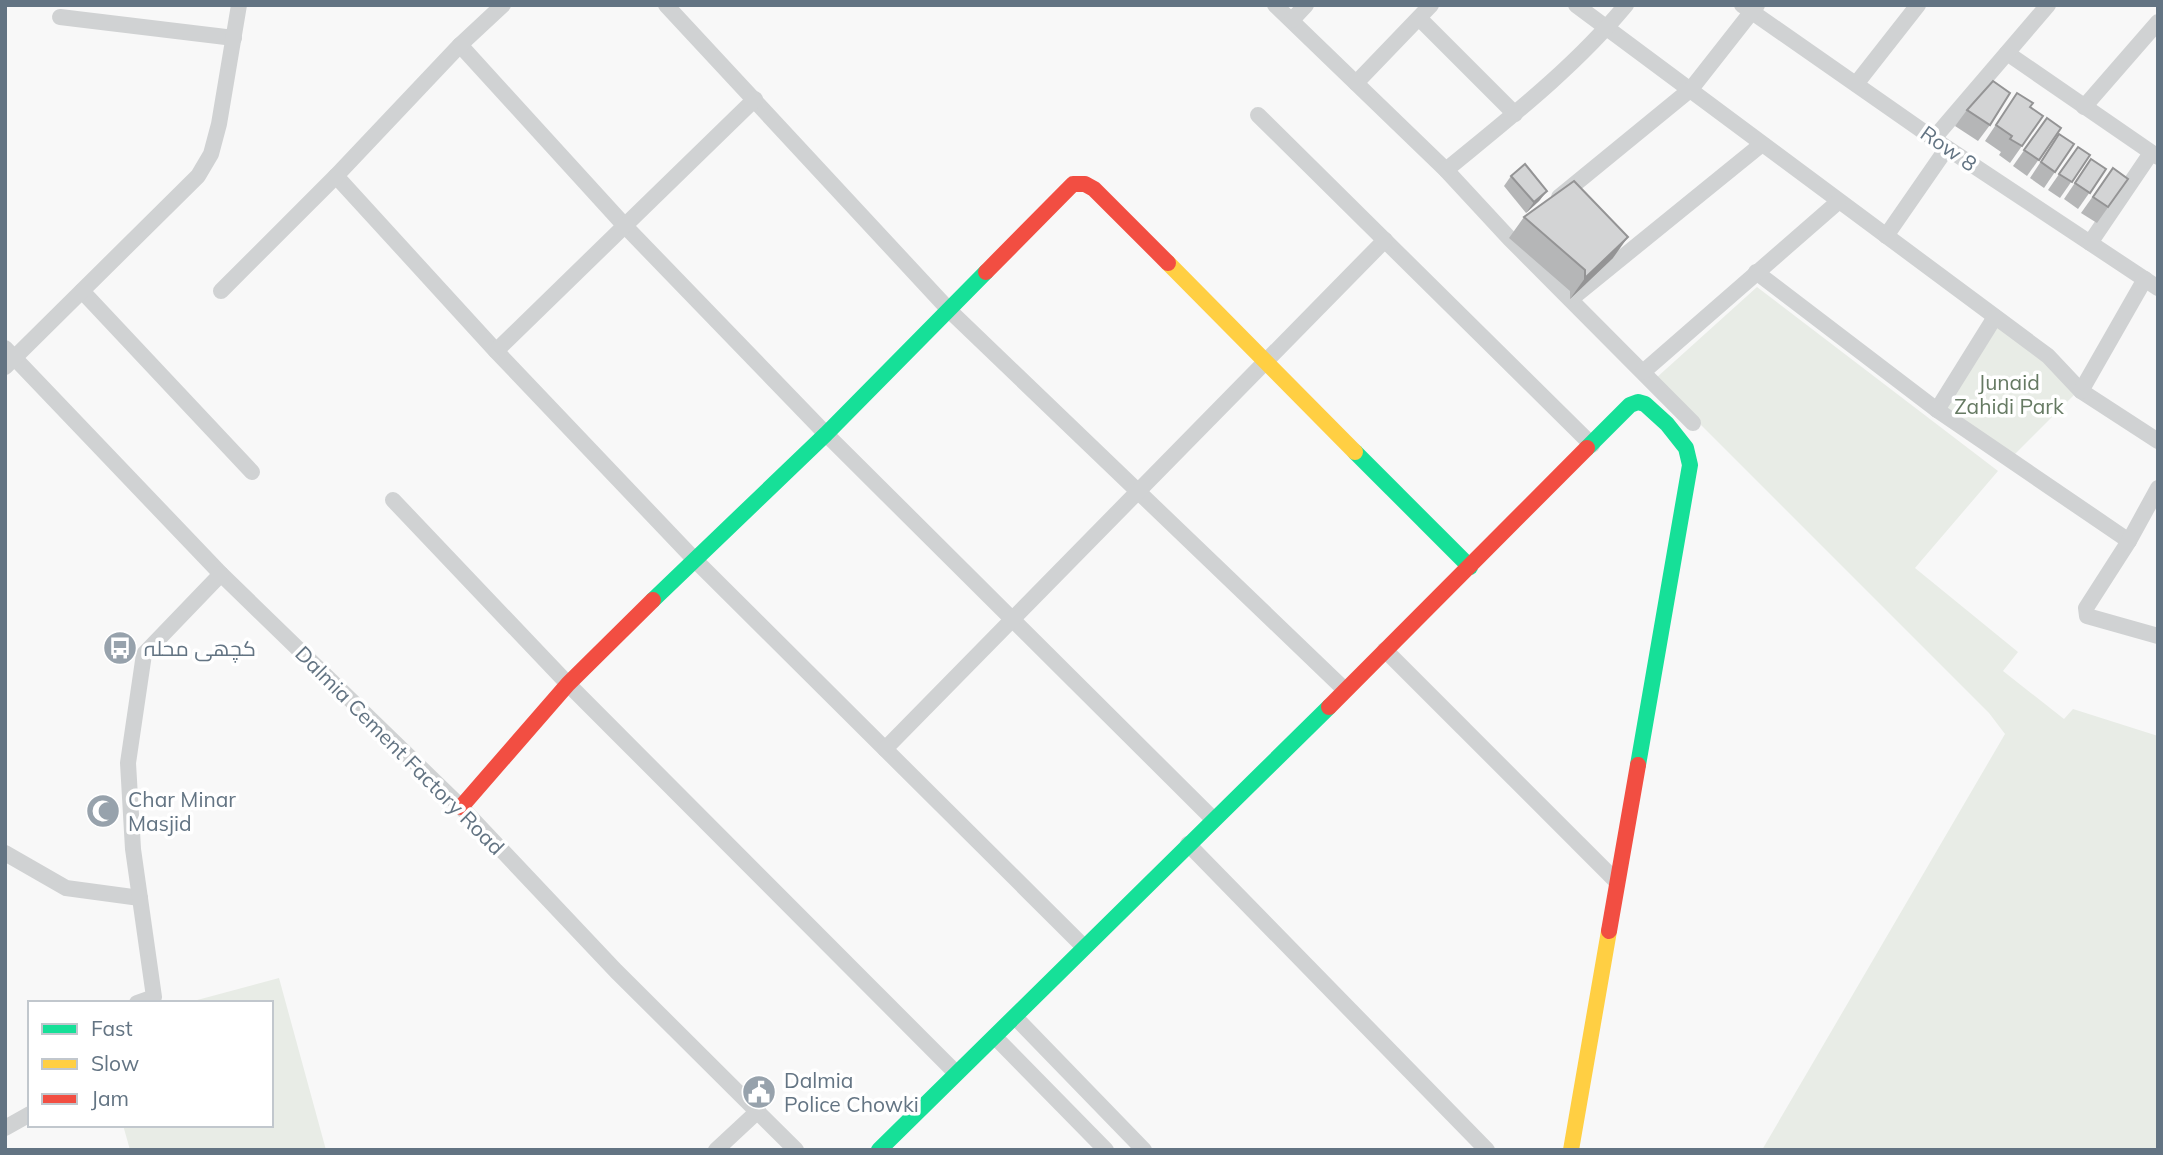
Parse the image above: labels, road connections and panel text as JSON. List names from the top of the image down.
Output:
{
  "streets": {
    "street": ["Row 8", "Dalmia Cement Factory Road"]
  },
  "parks": ["Junaid Zahidi Park"],
  "places": {
    "bus stop": ["کچھی محلہ"],
    "mosque": ["Char Minar Masjid"],
    "public building": ["Dalmia Police Chowki"]
  },
  "legend": ["Fast", "Slow", "Jam"]
}
